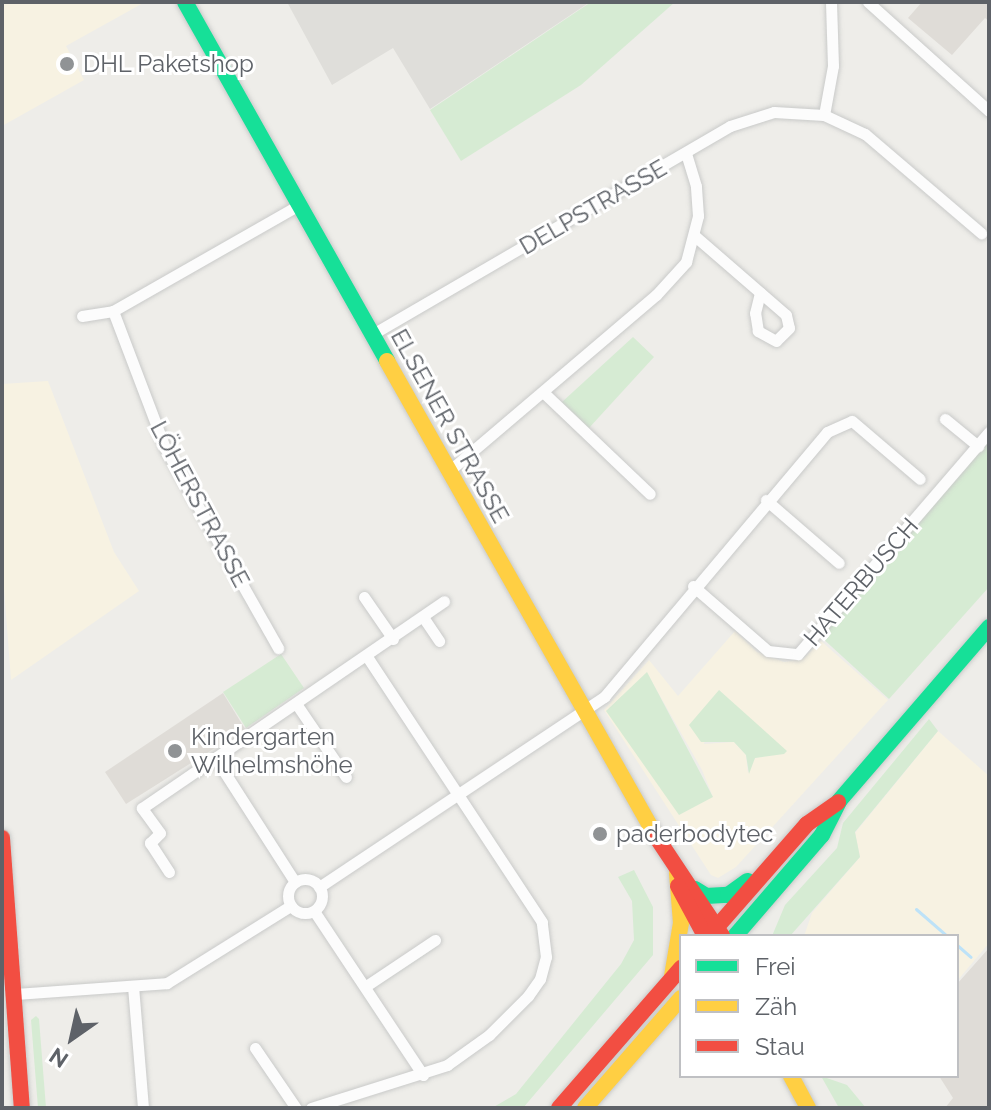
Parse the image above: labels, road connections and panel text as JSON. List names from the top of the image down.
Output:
{
  "streets": {
    "street": [
      "DELPSTRASSE",
      "ELSENER STRASSE",
      "LÖHERSTRASSE",
      "HATERBUSCH"
    ]
  },
  "crossings": [
    ["DELPSTRASSE", "ELSENER STRASSE"]
  ],
  "places": ["DHL Paketshop", "Kindergarten Wilhelmshöhe", "paderbodytec"],
  "legend": ["Frei", "Zäh", "Stau"],
  "north": "bottom left"
}
